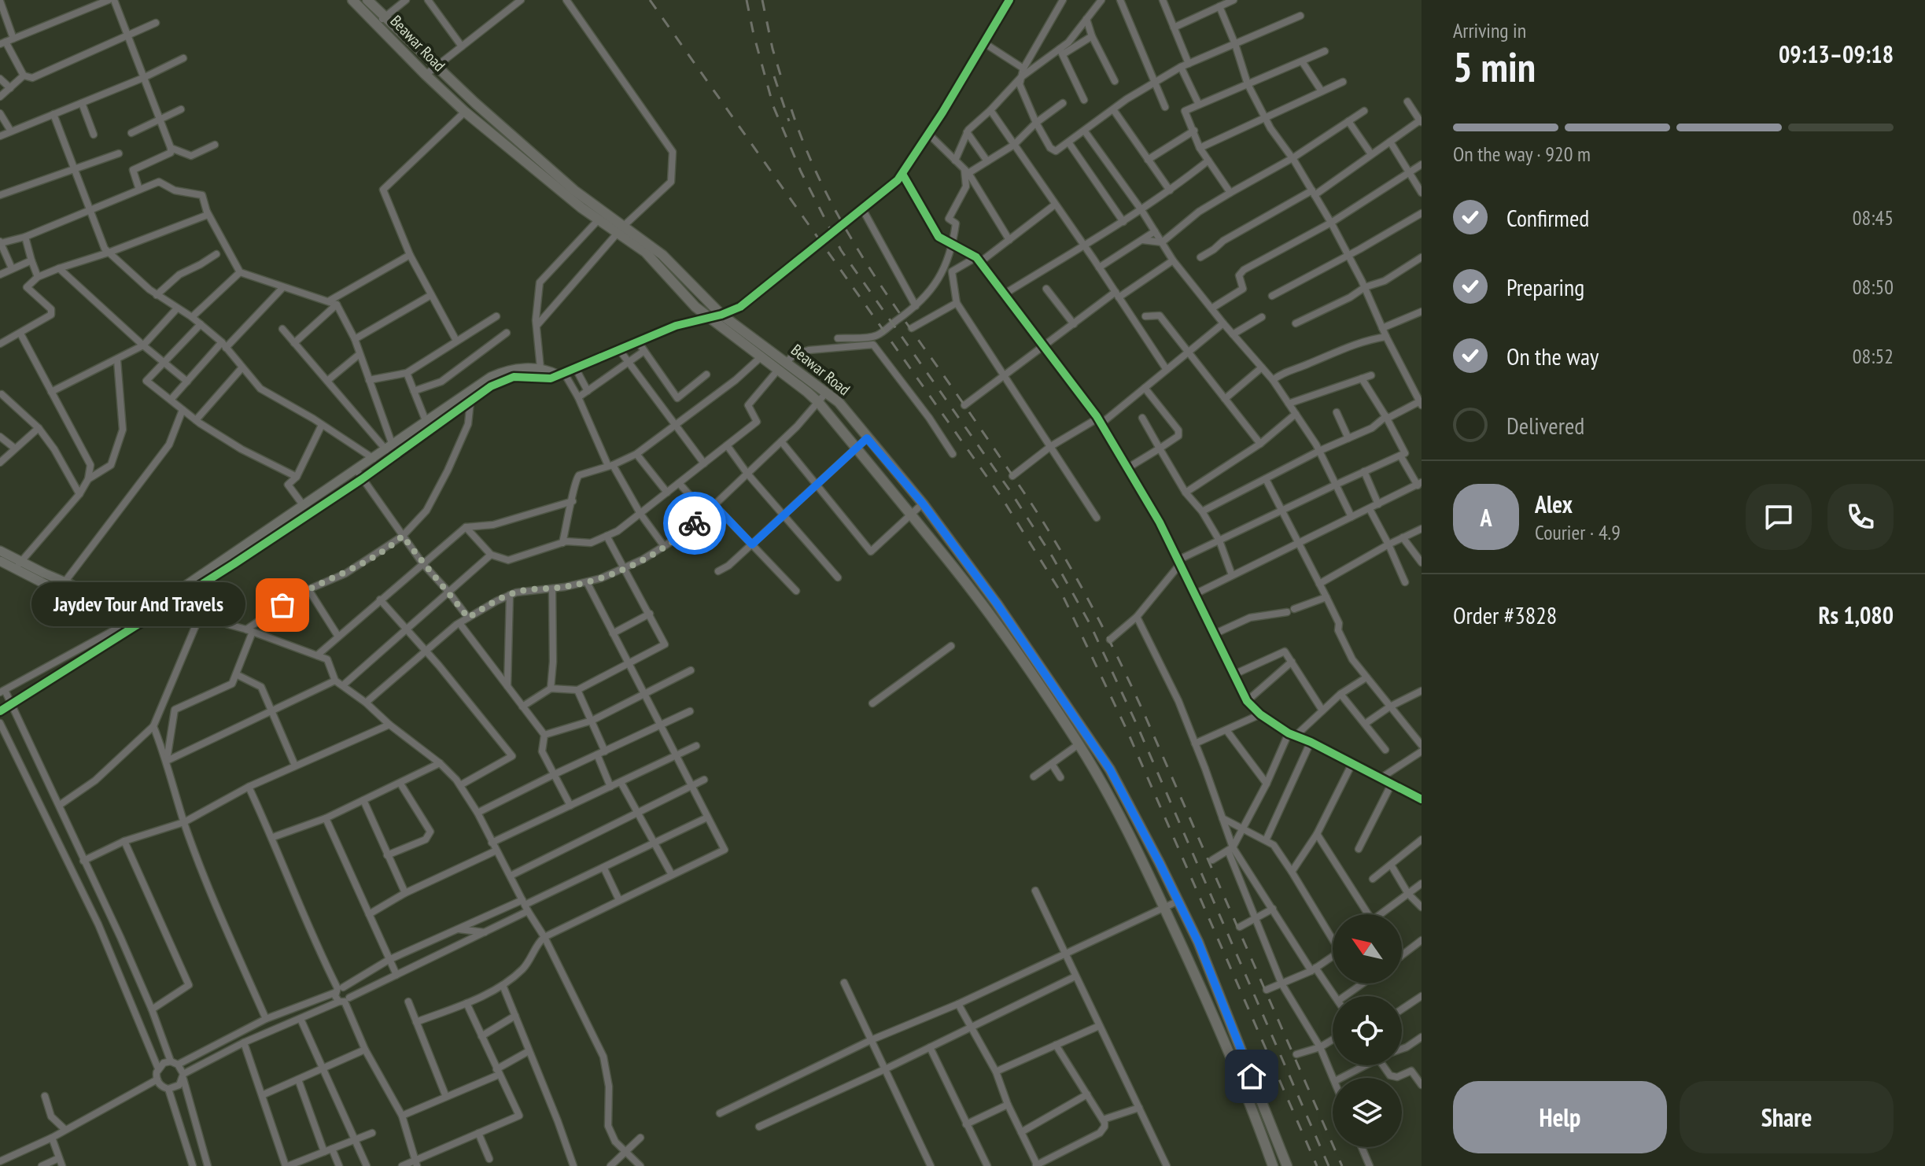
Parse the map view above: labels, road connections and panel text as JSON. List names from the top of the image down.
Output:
{
  "streets": {
    "main road": ["Beawar Road"]
  },
  "places": ["Jaydev Tour And Travels"],
  "north": "top left",
  "page": {
    "heading": ["5 min", "Arriving in", "09:13–09:18"],
    "panel": [
      "Alex",
      "Courier · 4.9",
      "Order #3828",
      "Rs 1,080"
    ],
    "bar": "On the way · 920 m",
    "list": [
      ["Confirmed", "08:45"],
      ["Preparing", "08:50"],
      ["On the way", "08:52"],
      "Delivered"
    ],
    "round": "A",
    "bubble": "Jaydev Tour And Travels",
    "buttons": ["Help", "Share"]
  }
}
